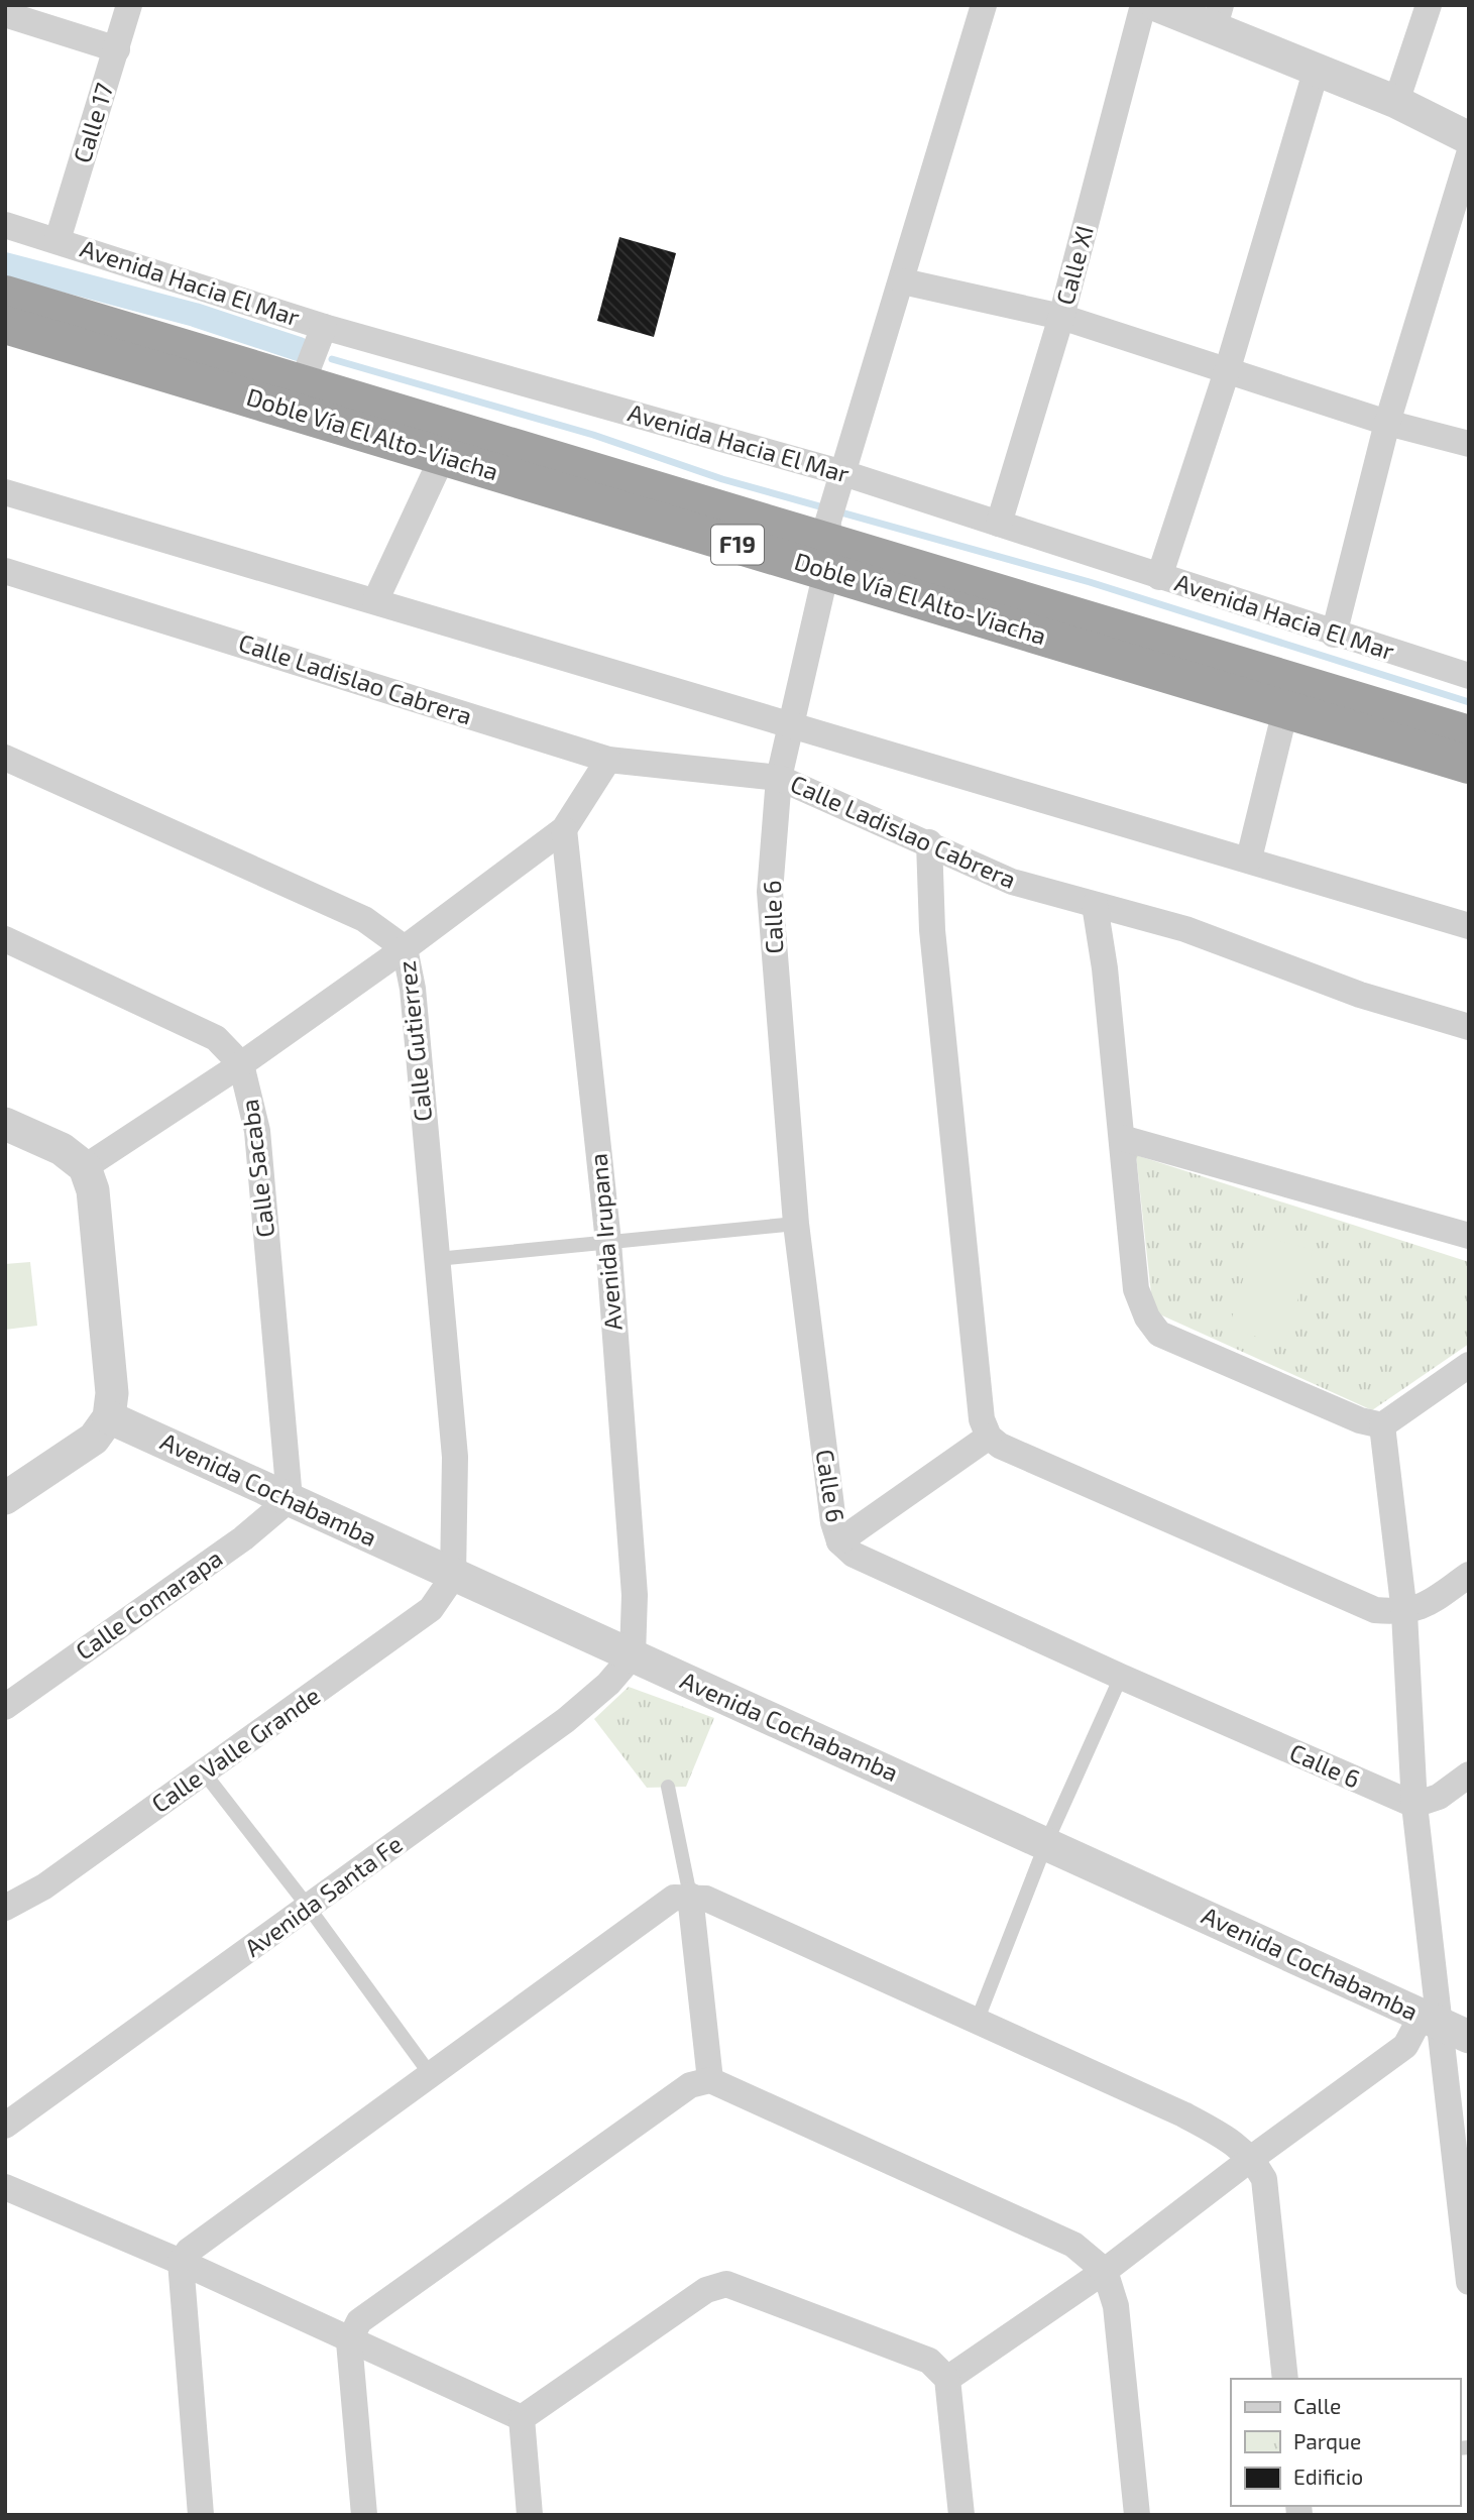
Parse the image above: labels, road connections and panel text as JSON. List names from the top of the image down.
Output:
{
  "streets": {
    "highway": ["Doble Vía El Alto-Viacha", "F19"],
    "street": [
      "Calle 17",
      "Calle XI",
      "Avenida Hacia El Mar",
      "Calle Ladislao Cabrera",
      "Calle 6",
      "Calle Gutierrez",
      "Calle Sacaba",
      "Avenida Irupana",
      "Avenida Cochabamba",
      "Calle Comarapa",
      "Calle Valle Grande",
      "Avenida Santa Fe"
    ]
  },
  "crossings": [
    ["Calle 17", "Avenida Hacia El Mar"],
    ["Calle XI", "Avenida Hacia El Mar"],
    ["Avenida Hacia El Mar", "Doble Vía El Alto-Viacha"],
    ["Avenida Hacia El Mar", "Calle 6"],
    ["Doble Vía El Alto-Viacha", "Calle 6"],
    ["Calle Ladislao Cabrera", "Calle 6"],
    ["Calle Gutierrez", "Avenida Cochabamba"],
    ["Calle Gutierrez", "Calle Valle Grande"],
    ["Calle Sacaba", "Avenida Cochabamba"],
    ["Calle Sacaba", "Calle Comarapa"],
    ["Avenida Irupana", "Avenida Cochabamba"],
    ["Avenida Irupana", "Avenida Santa Fe"],
    ["Avenida Cochabamba", "Calle Comarapa"],
    ["Avenida Cochabamba", "Calle Valle Grande"],
    ["Avenida Cochabamba", "Avenida Santa Fe"]
  ],
  "legend": ["Calle", "Parque", "Edificio"]
}
